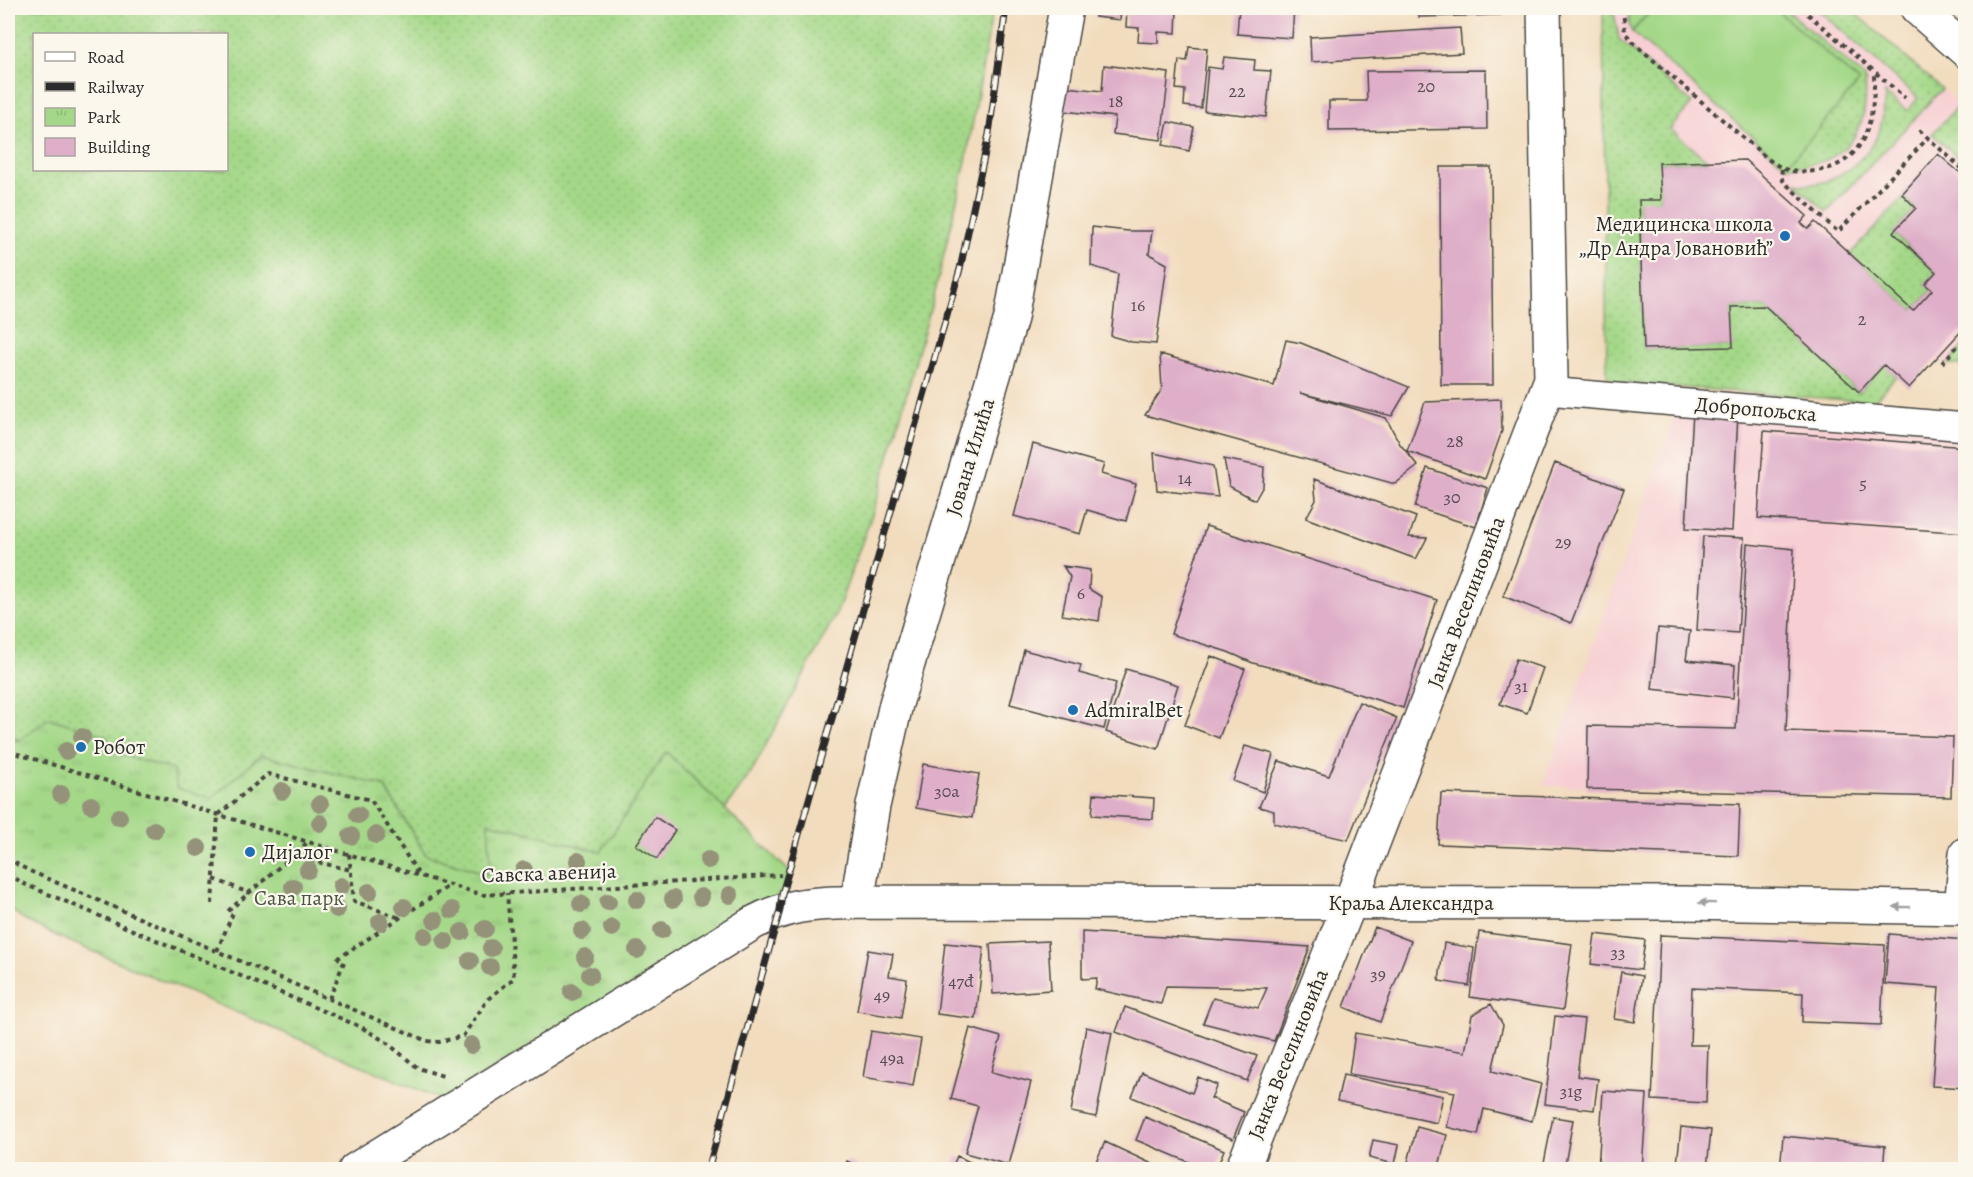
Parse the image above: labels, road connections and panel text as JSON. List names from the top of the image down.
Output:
{
  "streets": {
    "street": [
      "Добропољска",
      "Јована Илића",
      "Јанка Веселиновића",
      "Краља Александра"
    ],
    "path": ["Савска авенија"]
  },
  "crossings": [
    ["Добропољска", "Јанка Веселиновића"],
    ["Јована Илића", "Краља Александра"],
    ["Јанка Веселиновића", "Краља Александра"]
  ],
  "one_way": ["Краља Александра"],
  "parks": ["Сава парк"],
  "places": [
    "Медицинска школа „Др Андра Јовановић”",
    "AdmiralBet",
    "Робот",
    "Дијалог"
  ],
  "house_numbers": [
    "20",
    "22",
    "18",
    "16",
    "2",
    "28",
    "14",
    "5",
    "30",
    "29",
    "6",
    "31",
    "30a",
    "33",
    "39",
    "47đ",
    "49",
    "49a",
    "31g"
  ],
  "legend": [
    "Road",
    "Railway",
    "Park",
    "Building"
  ]
}
